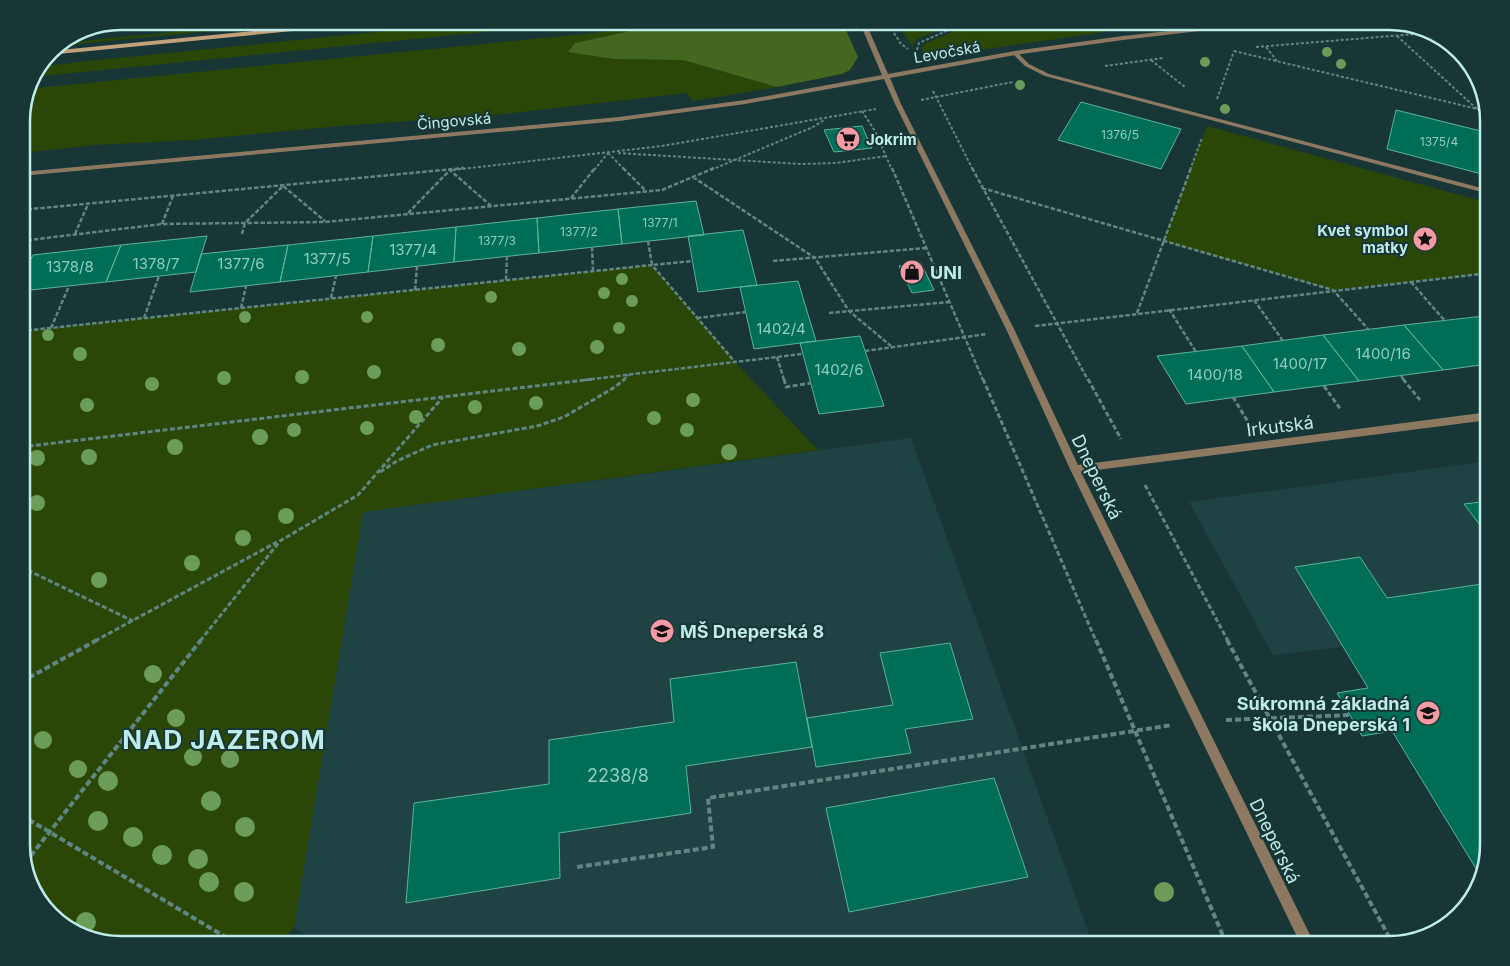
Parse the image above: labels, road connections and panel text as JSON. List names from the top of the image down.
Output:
{
  "streets": {
    "street": [
      "Levočská",
      "Čingovská",
      "Irkutská",
      "Dneperská"
    ]
  },
  "crossings": [
    ["Levočská", "Čingovská"],
    ["Levočská", "Dneperská"],
    ["Čingovská", "Dneperská"],
    ["Irkutská", "Dneperská"]
  ],
  "districts": ["NAD JAZEROM"],
  "places": {
    "supermarket": ["Jokrim"],
    "place": ["Kvet symbol matky"],
    "shop": ["UNI"],
    "school or university": ["MŠ Dneperská 8", "Súkromná základná škola Dneperská 1"]
  },
  "house_numbers": [
    "1376/5",
    "1375/4",
    "1377/1",
    "1377/2",
    "1377/3",
    "1377/4",
    "1377/5",
    "1378/7",
    "1377/6",
    "1378/8",
    "1402/4",
    "1400/16",
    "1400/17",
    "1402/6",
    "1400/18",
    "2238/8"
  ]
}
